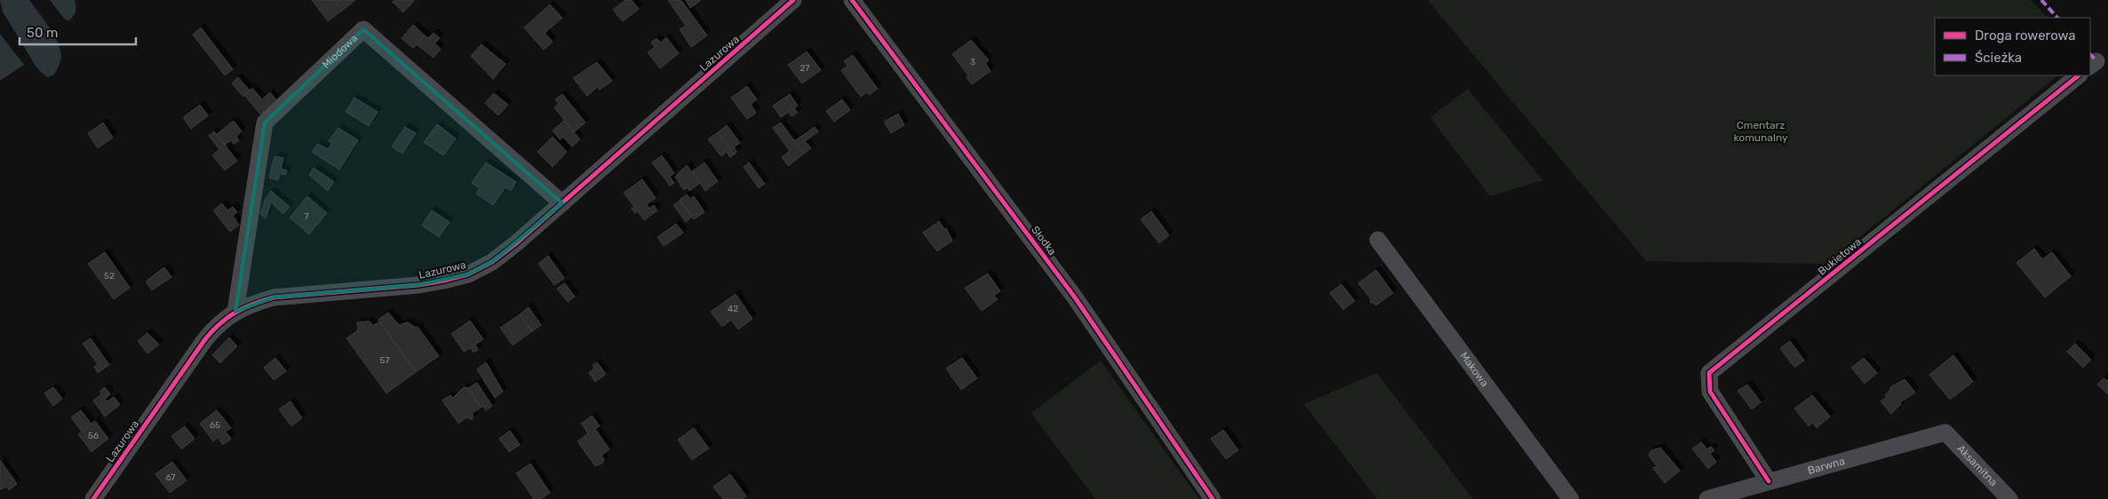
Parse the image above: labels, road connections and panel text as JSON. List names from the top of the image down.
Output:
{
  "streets": {
    "street": [
      "Miodowa",
      "Lazurowa",
      "Słodka",
      "Bukietowa",
      "Makowa",
      "Barwna",
      "Aksamitna"
    ]
  },
  "crossings": [
    ["Miodowa", "Lazurowa"],
    ["Bukietowa", "Barwna"],
    ["Barwna", "Aksamitna"]
  ],
  "parks": ["Cmentarz komunalny"],
  "house_numbers": [
    "3",
    "27",
    "7",
    "52",
    "42",
    "57",
    "65",
    "56",
    "67"
  ],
  "legend": ["Droga rowerowa", "Ścieżka"],
  "scale_bar": "50 m"
}
